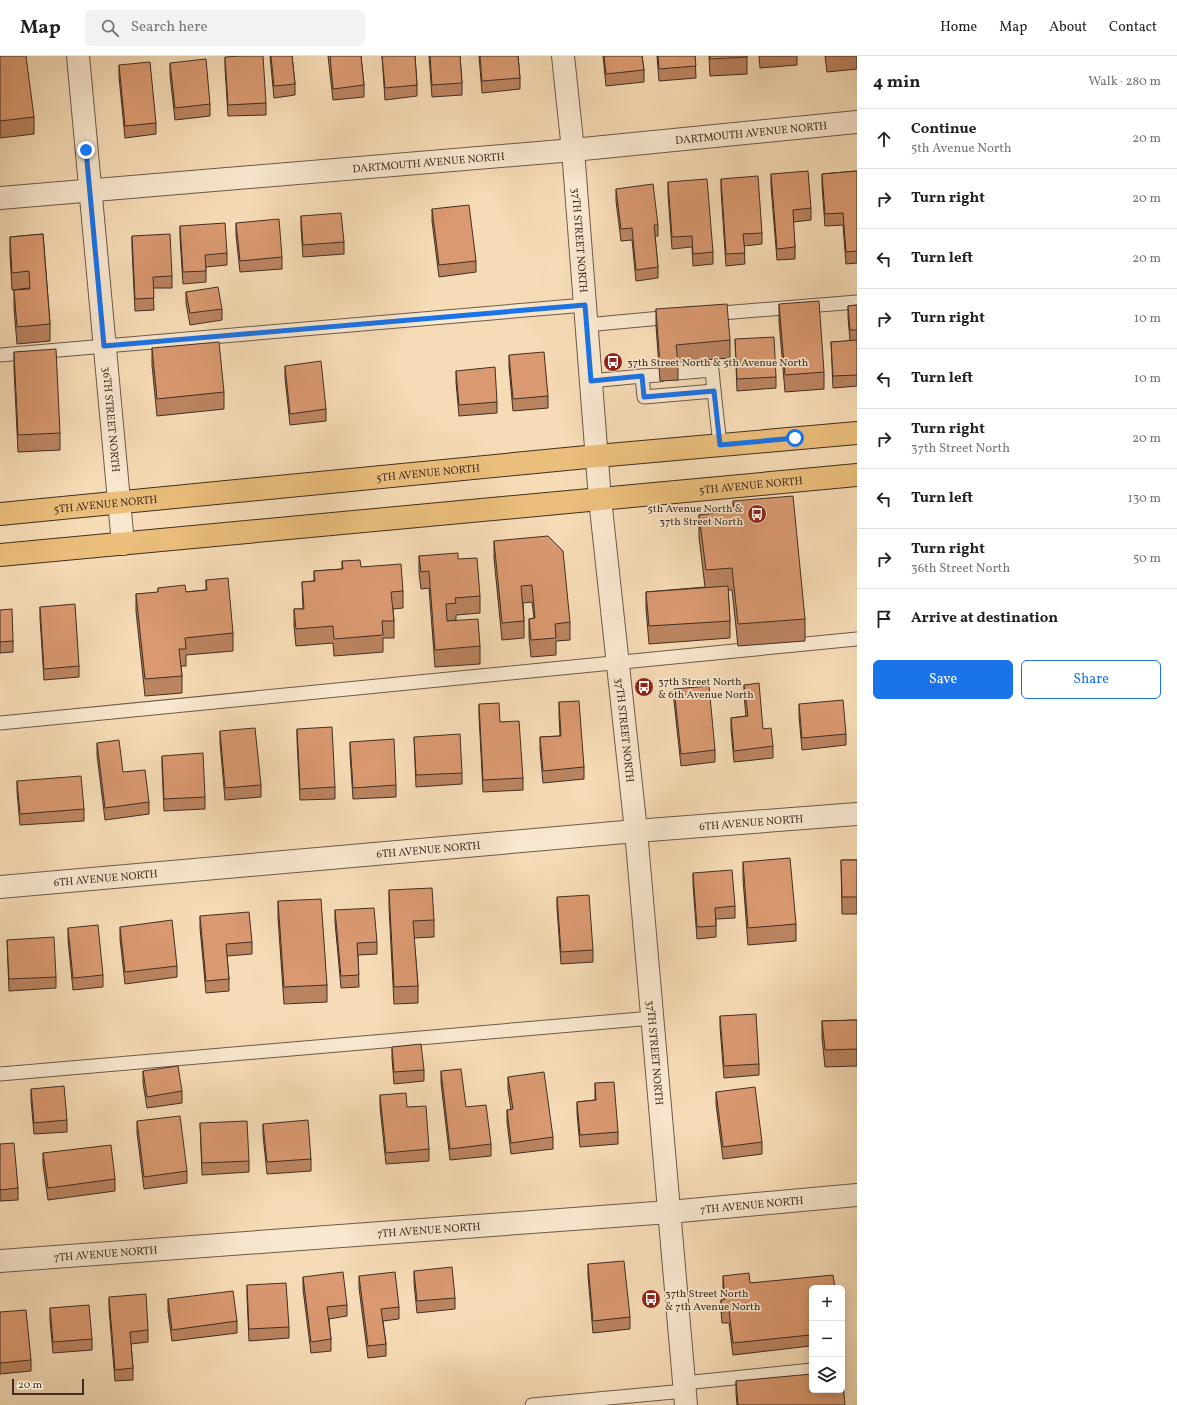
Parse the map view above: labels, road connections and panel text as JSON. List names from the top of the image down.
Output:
{
  "streets": {
    "main road": ["5TH AVENUE NORTH"],
    "street": [
      "DARTMOUTH AVENUE NORTH",
      "37TH STREET NORTH",
      "36TH STREET NORTH",
      "6TH AVENUE NORTH",
      "7TH AVENUE NORTH"
    ]
  },
  "crossings": [
    ["DARTMOUTH AVENUE NORTH", "37TH STREET NORTH"],
    ["DARTMOUTH AVENUE NORTH", "36TH STREET NORTH"],
    ["37TH STREET NORTH", "5TH AVENUE NORTH"],
    ["37TH STREET NORTH", "6TH AVENUE NORTH"],
    ["37TH STREET NORTH", "7TH AVENUE NORTH"],
    ["36TH STREET NORTH", "5TH AVENUE NORTH"]
  ],
  "places": {
    "bus stop": [
      "37th Street North & 5th Avenue North",
      "5th Avenue North & 37th Street North",
      "37th Street North & 6th Avenue North",
      "37th Street North & 7th Avenue North"
    ]
  },
  "scale_bar": "20 m",
  "page": {
    "header": "Map",
    "search": "Search here",
    "nav": [
      "Home",
      "Map",
      "About",
      "Contact"
    ],
    "heading": ["4 min", "Walk · 280 m"],
    "list": [
      ["Continue", "5th Avenue North", "20 m"],
      ["Turn right", "20 m"],
      ["Turn left", "20 m"],
      ["Turn right", "10 m"],
      ["Turn left", "10 m"],
      ["Turn right", "37th Street North", "20 m"],
      ["Turn left", "130 m"],
      ["Turn right", "36th Street North", "50 m"],
      "Arrive at destination"
    ],
    "buttons": ["Save", "Share"],
    "map_buttons": ["+", "−"],
    "scale": "20 m"
  }
}
